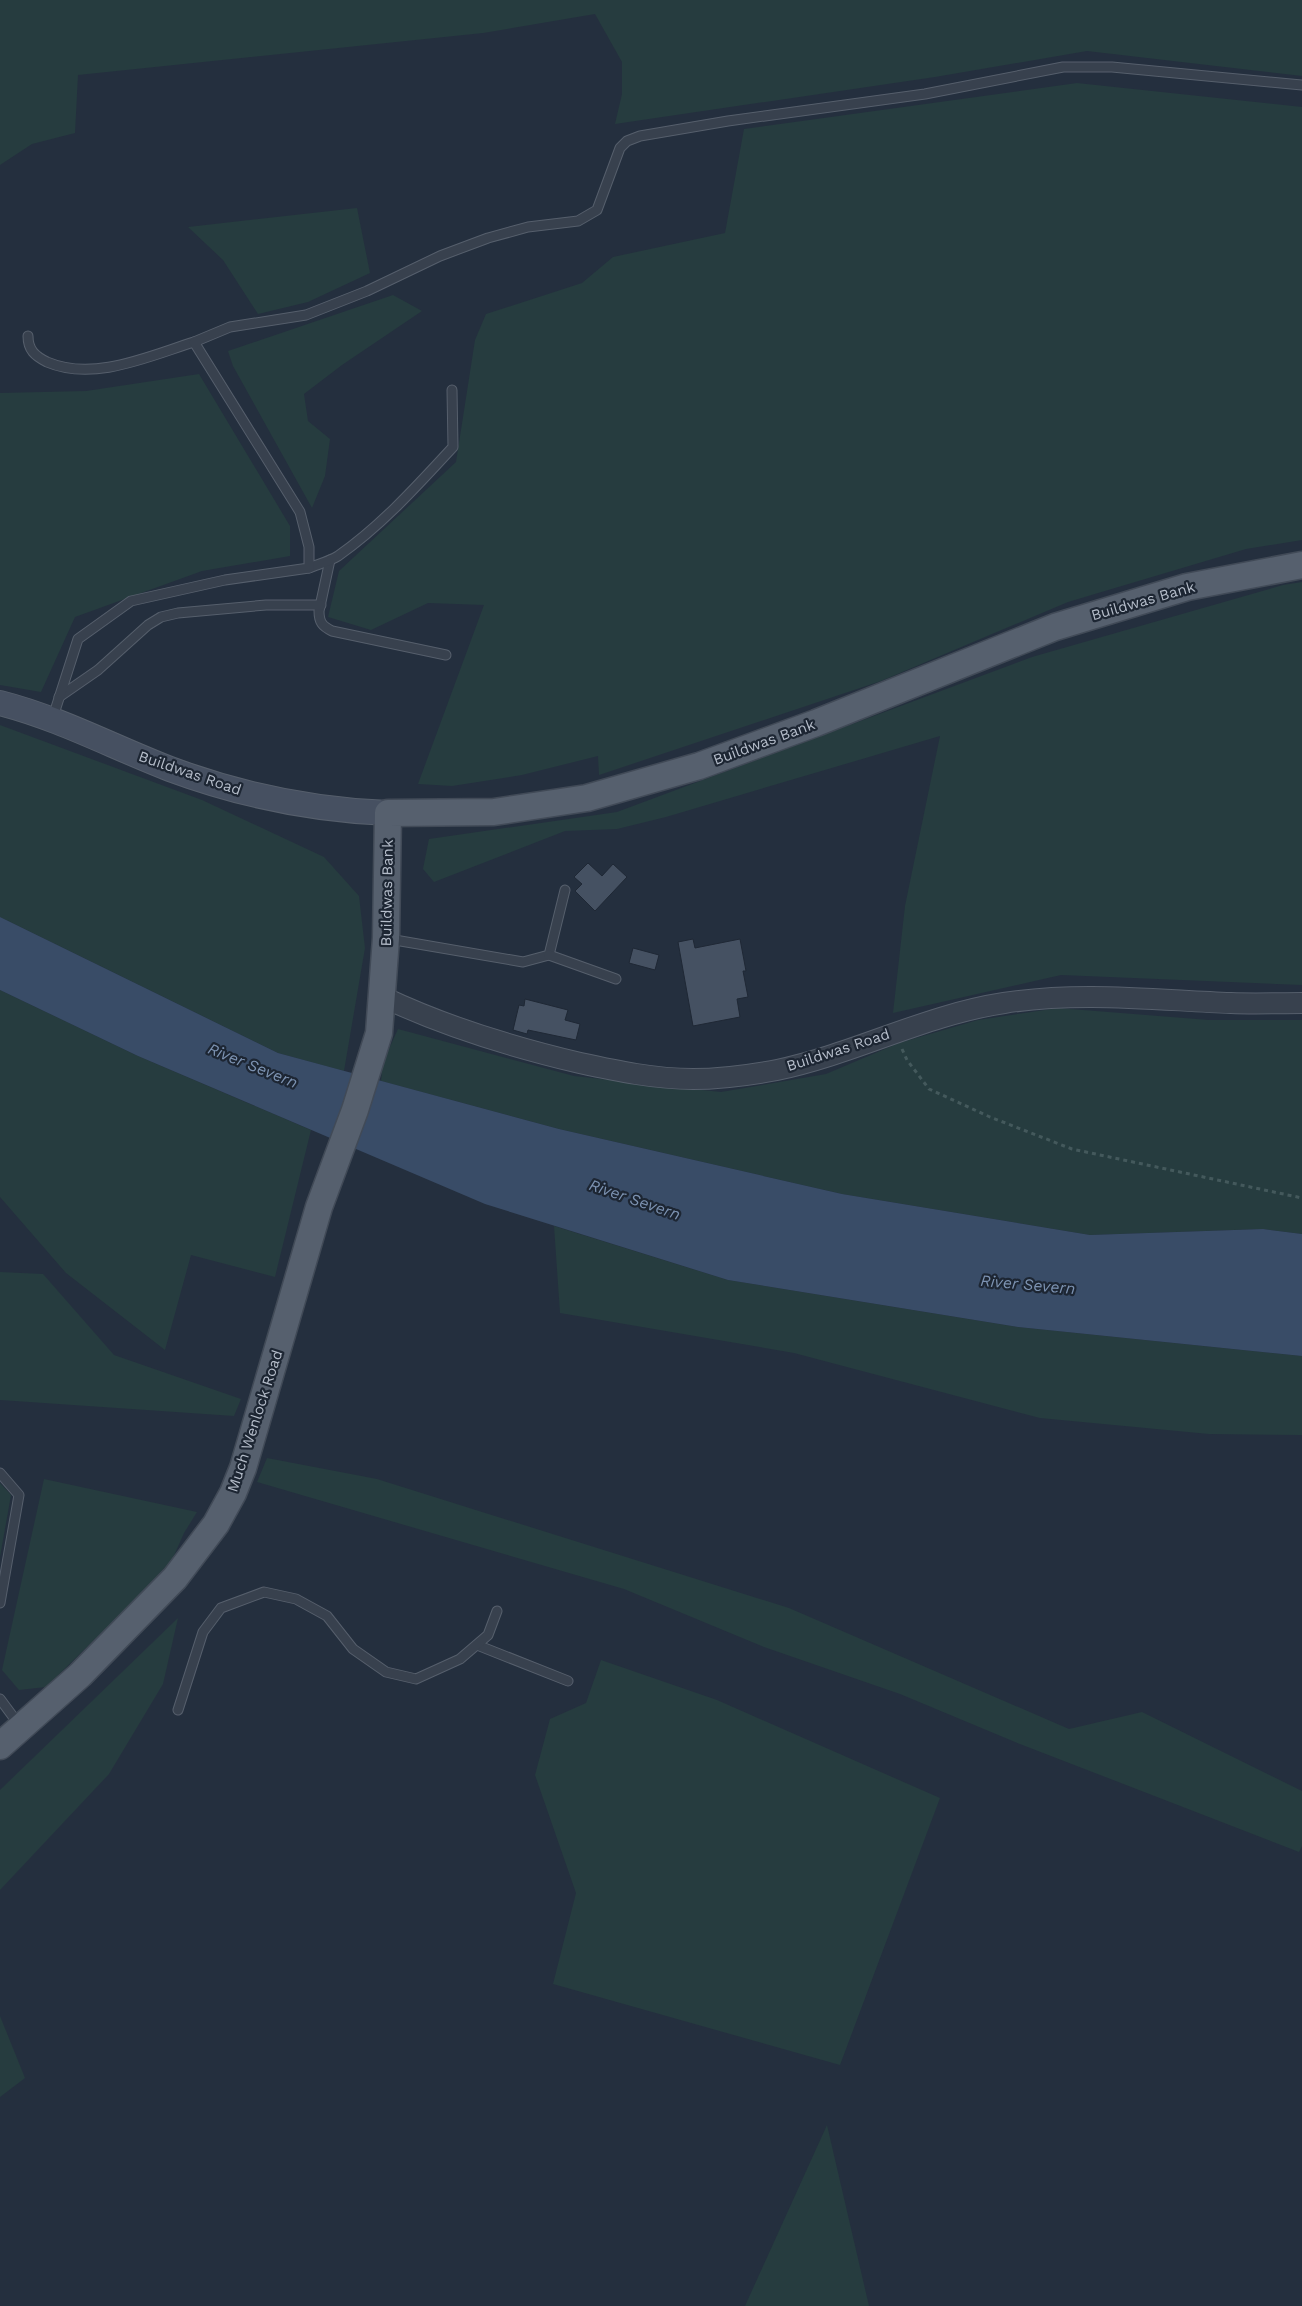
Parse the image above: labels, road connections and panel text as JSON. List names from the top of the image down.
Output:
{
  "streets": {
    "main road": ["Buildwas Bank", "Buildwas Road", "Much Wenlock Road"]
  },
  "crossings": [
    ["Buildwas Bank", "Buildwas Road"],
    ["Buildwas Bank", "Much Wenlock Road"]
  ],
  "water": ["River Severn"]
}
